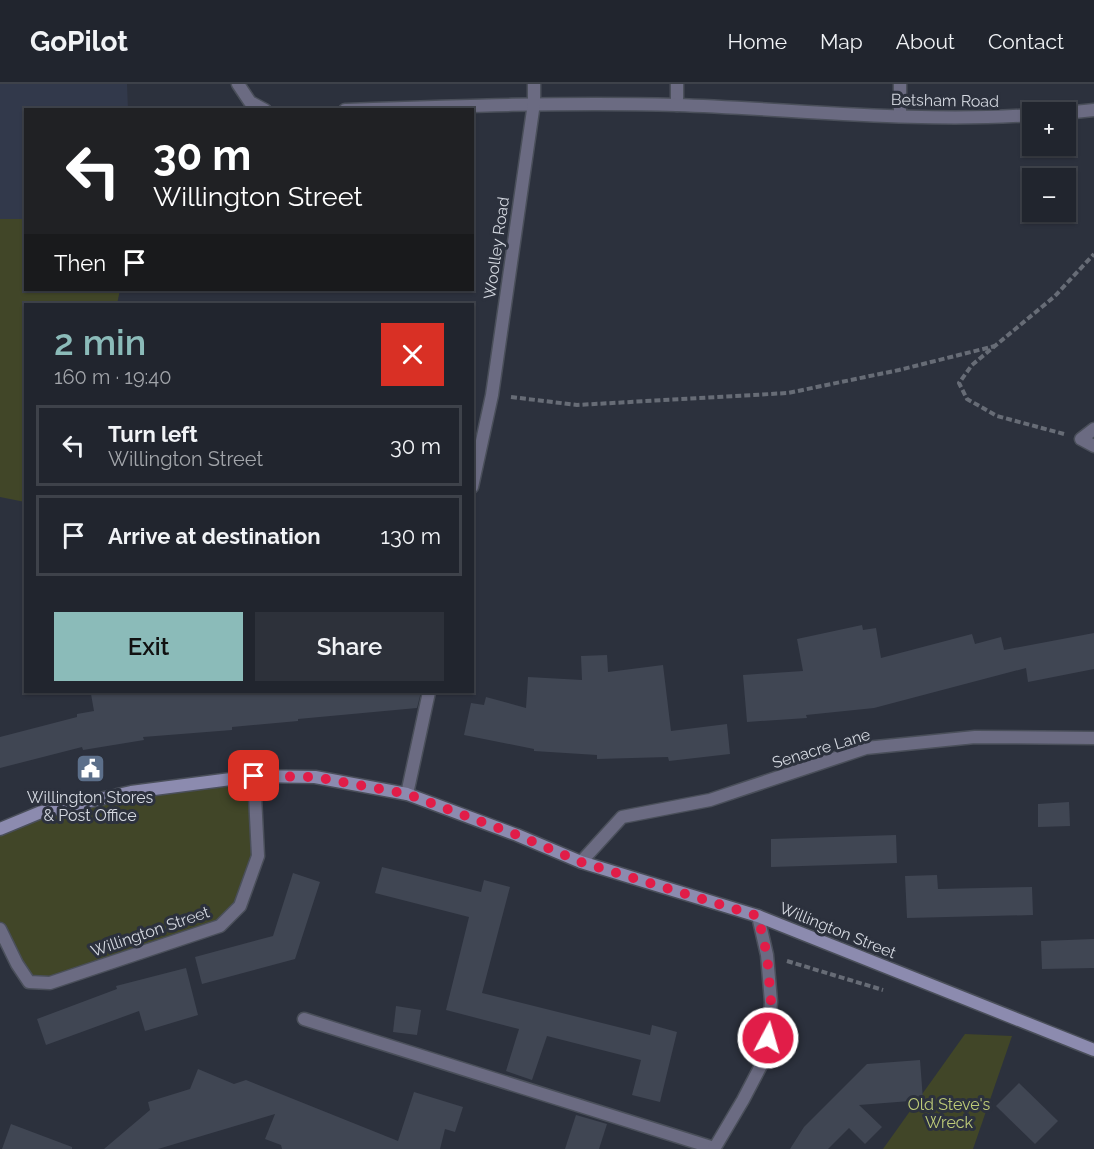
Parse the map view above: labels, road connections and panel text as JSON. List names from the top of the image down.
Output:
{
  "streets": {
    "street": [
      "Betsham Road",
      "Woolley Road",
      "Senacre Lane",
      "Willington Street"
    ]
  },
  "crossings": [
    ["Betsham Road", "Woolley Road"],
    ["Senacre Lane", "Willington Street"]
  ],
  "parks": ["Old Steve's Wreck"],
  "places": {
    "public building": ["Willington Stores & Post Office"]
  },
  "page": {
    "header": "GoPilot",
    "nav": [
      "Home",
      "Map",
      "About",
      "Contact"
    ],
    "map_buttons": ["+", "−"],
    "turn": ["30 m", "Willington Street"],
    "then": "Then",
    "heading": ["2 min", "160 m · 19:40"],
    "list": [
      {
        "name": "Turn left",
        "note": "Willington Street",
        "value": "30 m"
      },
      {
        "name": "Arrive at destination",
        "value": "130 m"
      }
    ],
    "buttons": ["Exit", "Share"]
  }
}
